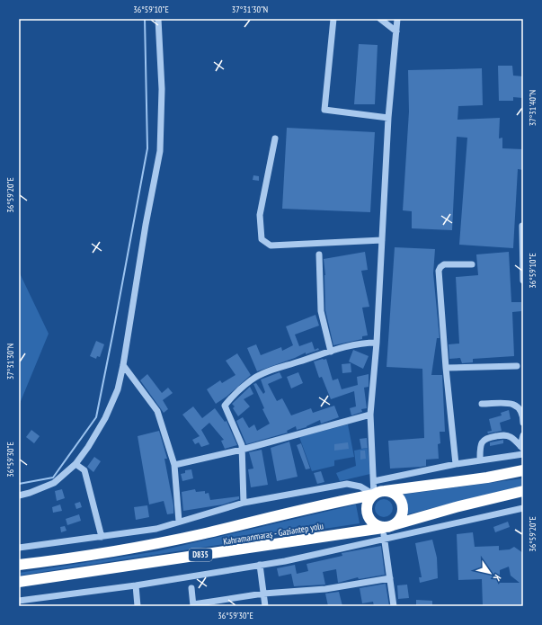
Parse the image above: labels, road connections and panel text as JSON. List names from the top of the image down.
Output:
{
  "streets": {
    "highway": ["Kahramanmaraş - Gaziantep yolu", "D835"]
  },
  "north": "bottom right",
  "coordinates": [
    "36°59'10\"E",
    "37°31'30\"N",
    "37°31'40\"N",
    "36°59'20\"E",
    "36°59'30\"E"
  ]
}
